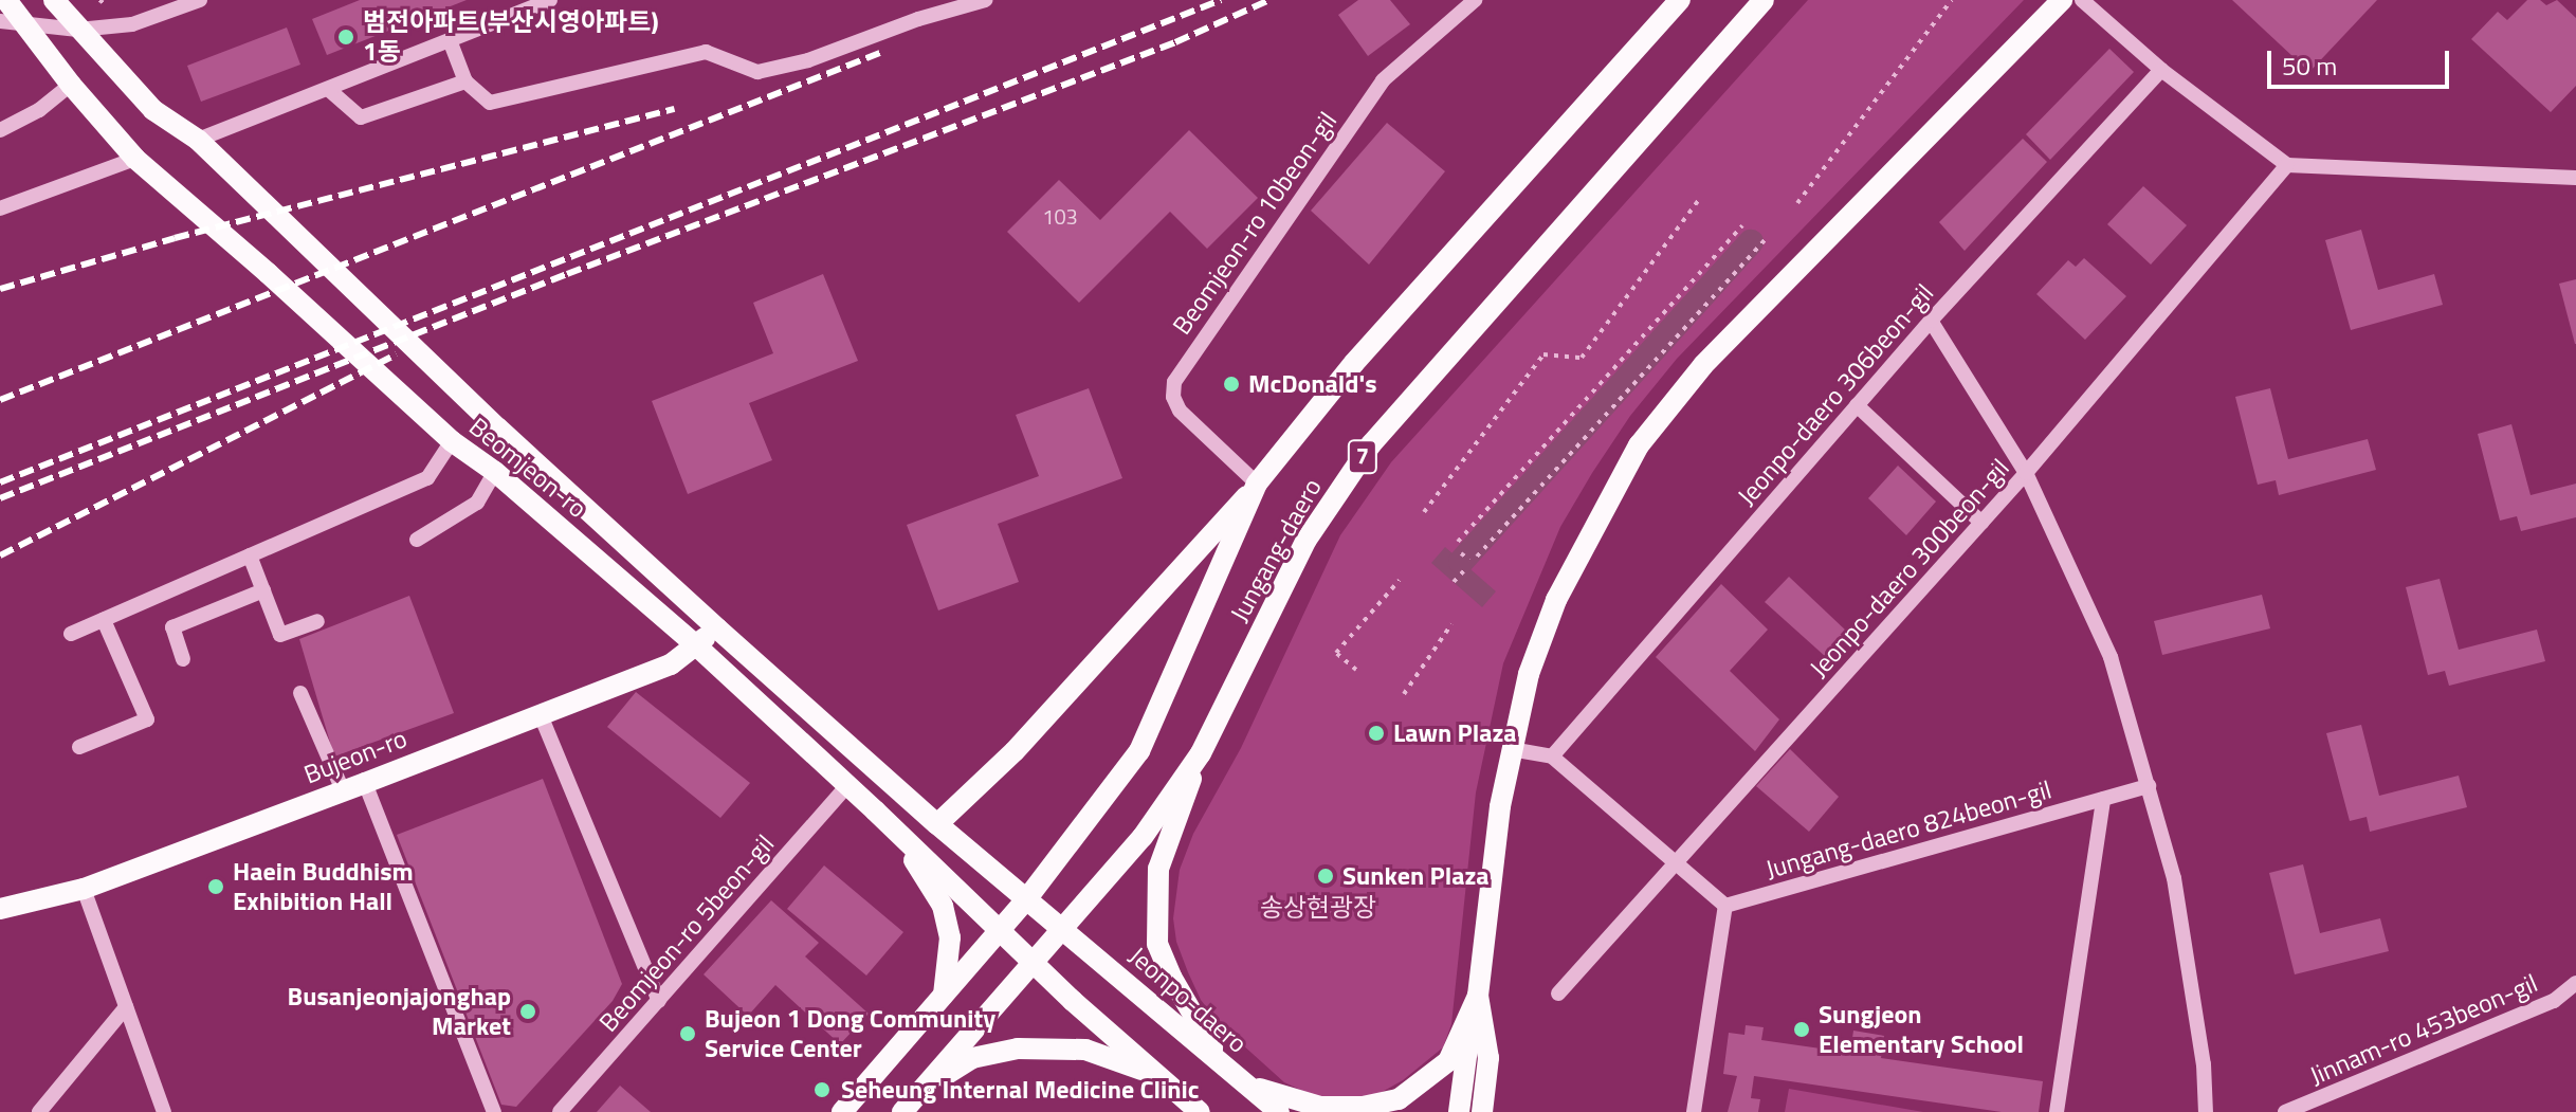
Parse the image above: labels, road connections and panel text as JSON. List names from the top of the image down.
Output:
{
  "streets": {
    "main road": [
      "7",
      "Beomjeon-ro",
      "Jungang-daero",
      "Bujeon-ro",
      "Jeonpo-daero"
    ],
    "street": [
      "Beomjeon-ro 10beon-gil",
      "Jeonpo-daero 306beon-gil",
      "Jeonpo-daero 300beon-gil",
      "Jungang-daero 824beon-gil",
      "Beomjeon-ro 5beon-gil",
      "Jinnam-ro 453beon-gil"
    ]
  },
  "crossings": [
    ["Beomjeon-ro 10beon-gil", "Jungang-daero"],
    ["Beomjeon-ro", "Jungang-daero"],
    ["Beomjeon-ro", "Bujeon-ro"],
    ["Beomjeon-ro", "Beomjeon-ro 5beon-gil"],
    ["Beomjeon-ro", "Jeonpo-daero"],
    ["Jungang-daero", "Jeonpo-daero"]
  ],
  "parks": ["송상현광장"],
  "places": [
    "범전아파트(부산시영아파트) 1동",
    "McDonald's",
    "Lawn Plaza",
    "Sunken Plaza",
    "Haein Buddhism Exhibition Hall",
    "Busanjeonjajonghap Market",
    "Sungjeon Elementary School",
    "Bujeon 1 Dong Community Service Center",
    "Seheung Internal Medicine Clinic"
  ],
  "house_numbers": ["103"],
  "scale_bar": "50 m"
}
